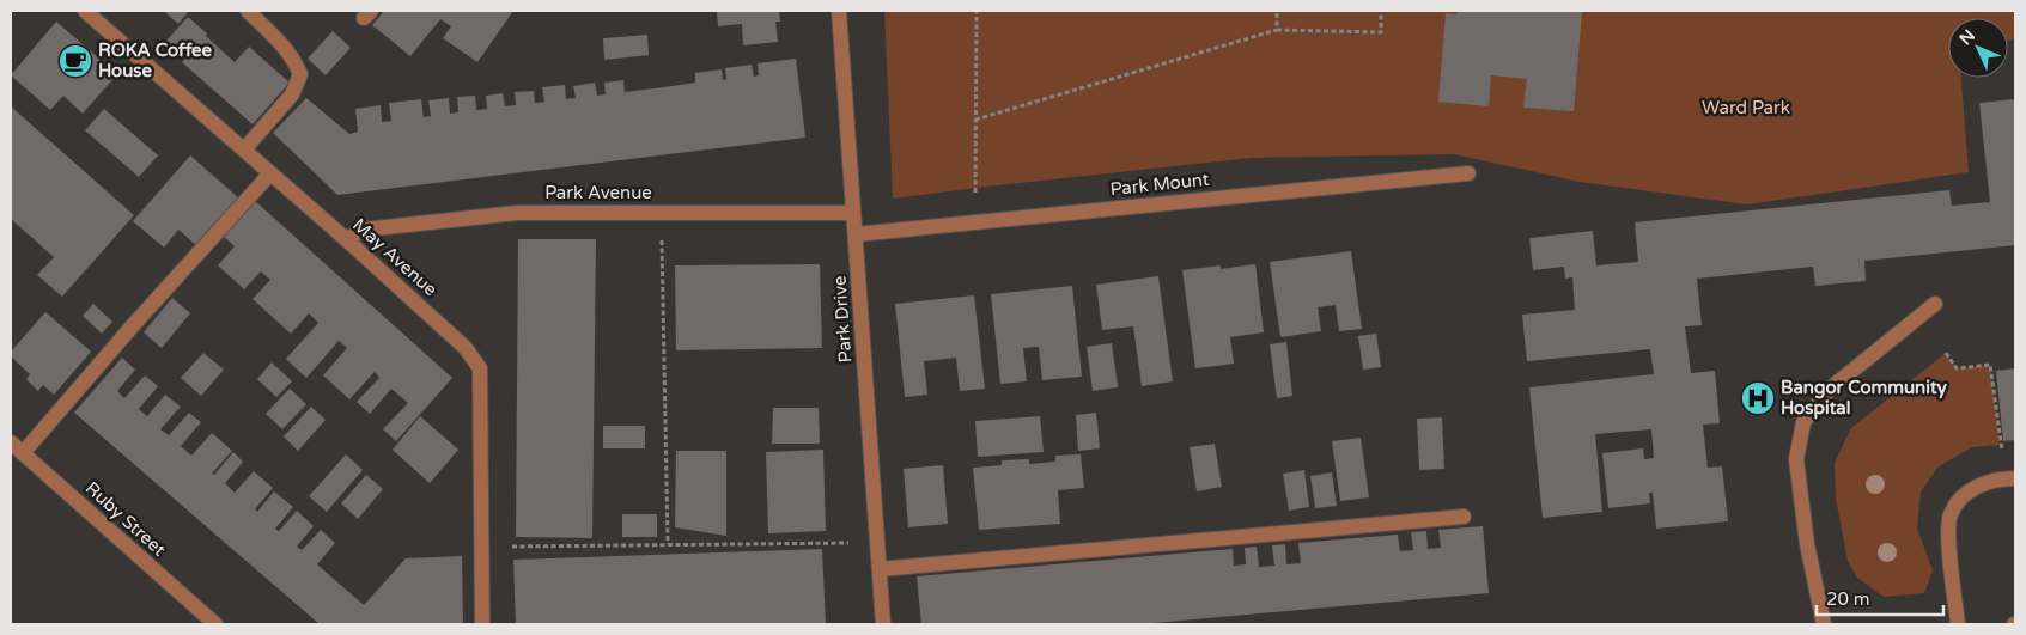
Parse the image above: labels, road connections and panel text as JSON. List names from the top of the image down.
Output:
{
  "streets": {
    "street": [
      "Park Mount",
      "Park Avenue",
      "May Avenue",
      "Park Drive",
      "Ruby Street"
    ]
  },
  "crossings": [
    ["Park Mount", "Park Drive"],
    ["Park Avenue", "May Avenue"],
    ["Park Avenue", "Park Drive"]
  ],
  "parks": ["Ward Park"],
  "places": {
    "cafe": ["ROKA Coffee House"],
    "hospital": ["Bangor Community Hospital"]
  },
  "scale_bar": "20 m",
  "north": "top left"
}
